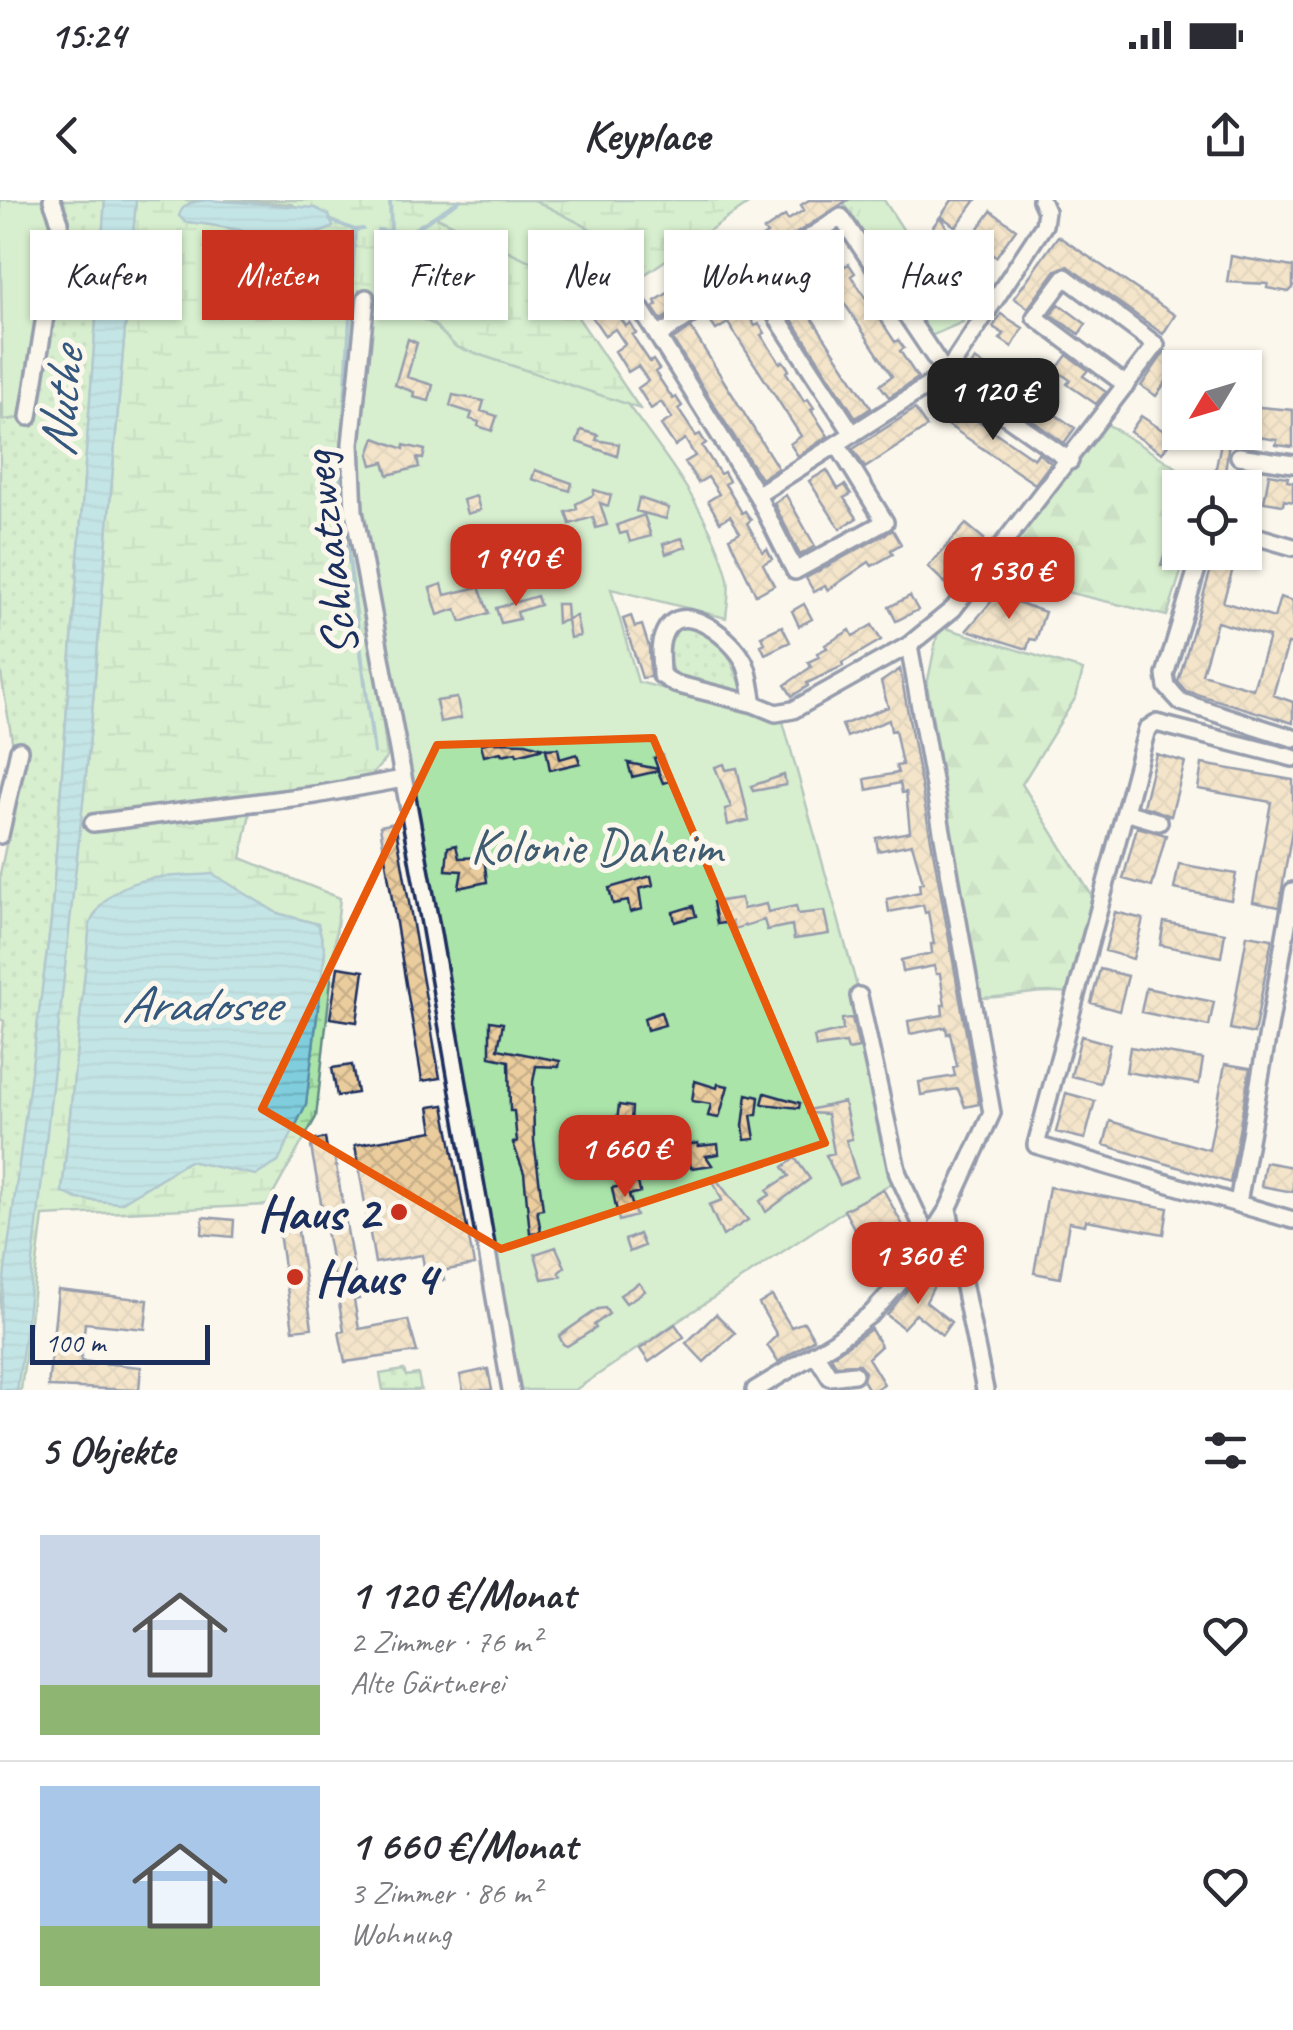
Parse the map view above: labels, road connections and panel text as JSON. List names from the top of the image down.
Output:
{
  "streets": {
    "street": ["Schlaatzweg"]
  },
  "water": ["Nuthe", "Aradosee"],
  "parks": ["Kolonie Daheim"],
  "places": ["Haus 2", "Haus 4"],
  "scale_bar": "100 m",
  "north": "bottom left",
  "page": {
    "status": "15:24",
    "header": "Keyplace",
    "chip": [
      "Kaufen",
      "Mieten",
      "Filter",
      "Neu",
      "Wohnung",
      "Haus"
    ],
    "price": [
      "1 120 €",
      "1 940 €",
      "1 530 €",
      "1 660 €",
      "1 360 €"
    ],
    "scale": "100 m",
    "heading": "5 Objekte",
    "list": [
      {
        "name": "1 120 €/Monat",
        "note": "2 Zimmer · 76 m² · Alte Gärtnerei"
      },
      {
        "name": "1 660 €/Monat",
        "note": "3 Zimmer · 86 m² · Wohnung"
      }
    ]
  }
}
